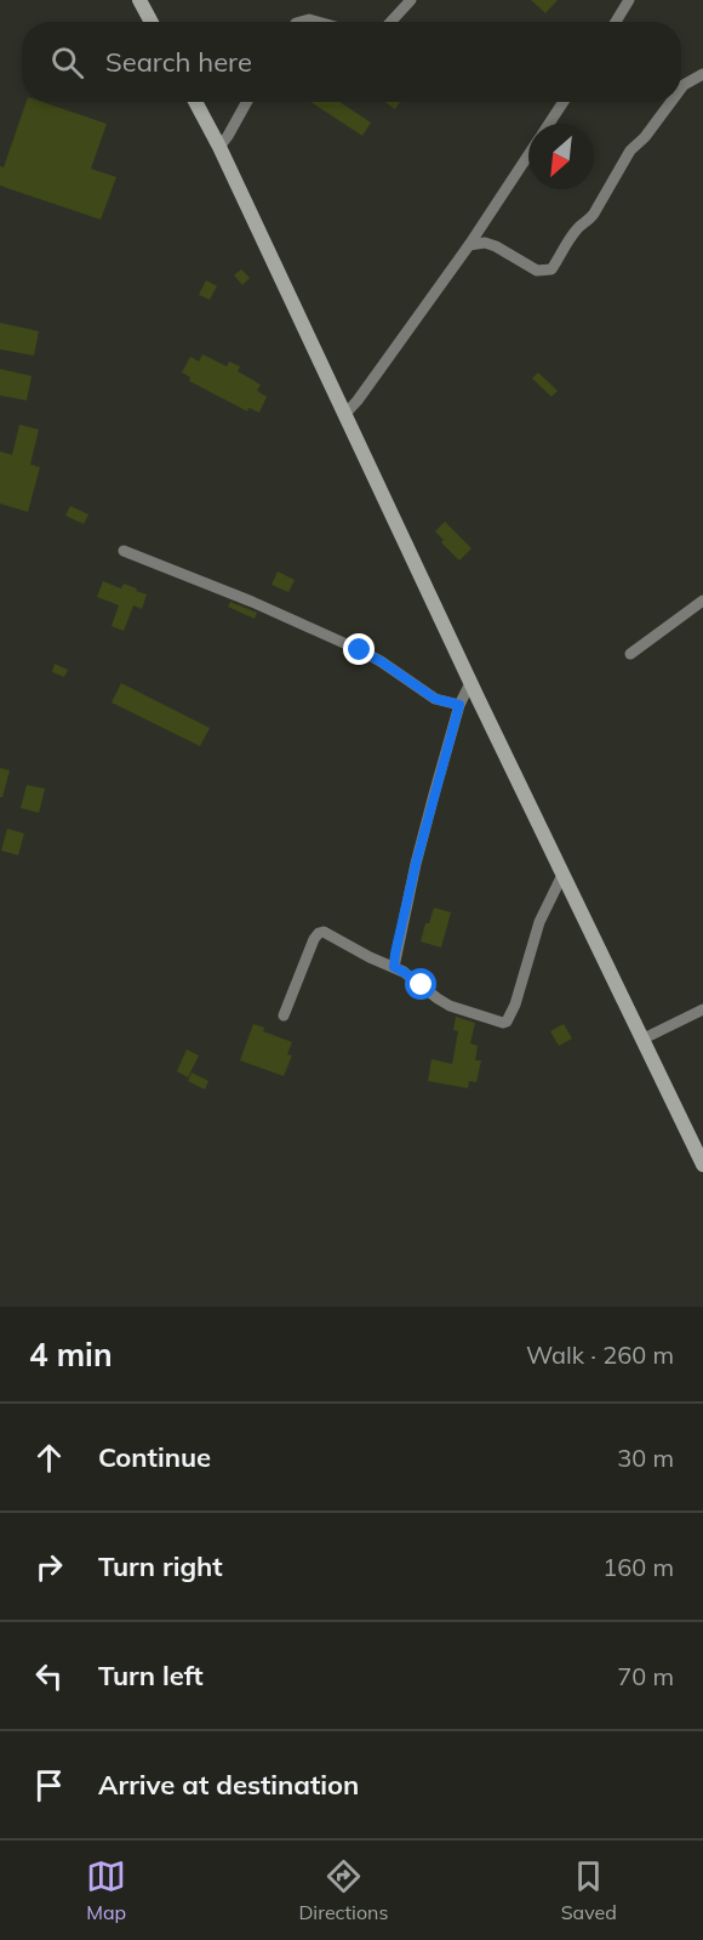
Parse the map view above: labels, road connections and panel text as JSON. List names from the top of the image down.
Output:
{
  "north": "bottom left",
  "page": {
    "search": "Search here",
    "heading": ["4 min", "Walk · 260 m"],
    "list": [
      ["Continue", "30 m"],
      ["Turn right", "160 m"],
      ["Turn left", "70 m"],
      "Arrive at destination"
    ],
    "nav": ["Map", "Directions", "Saved"]
  }
}
